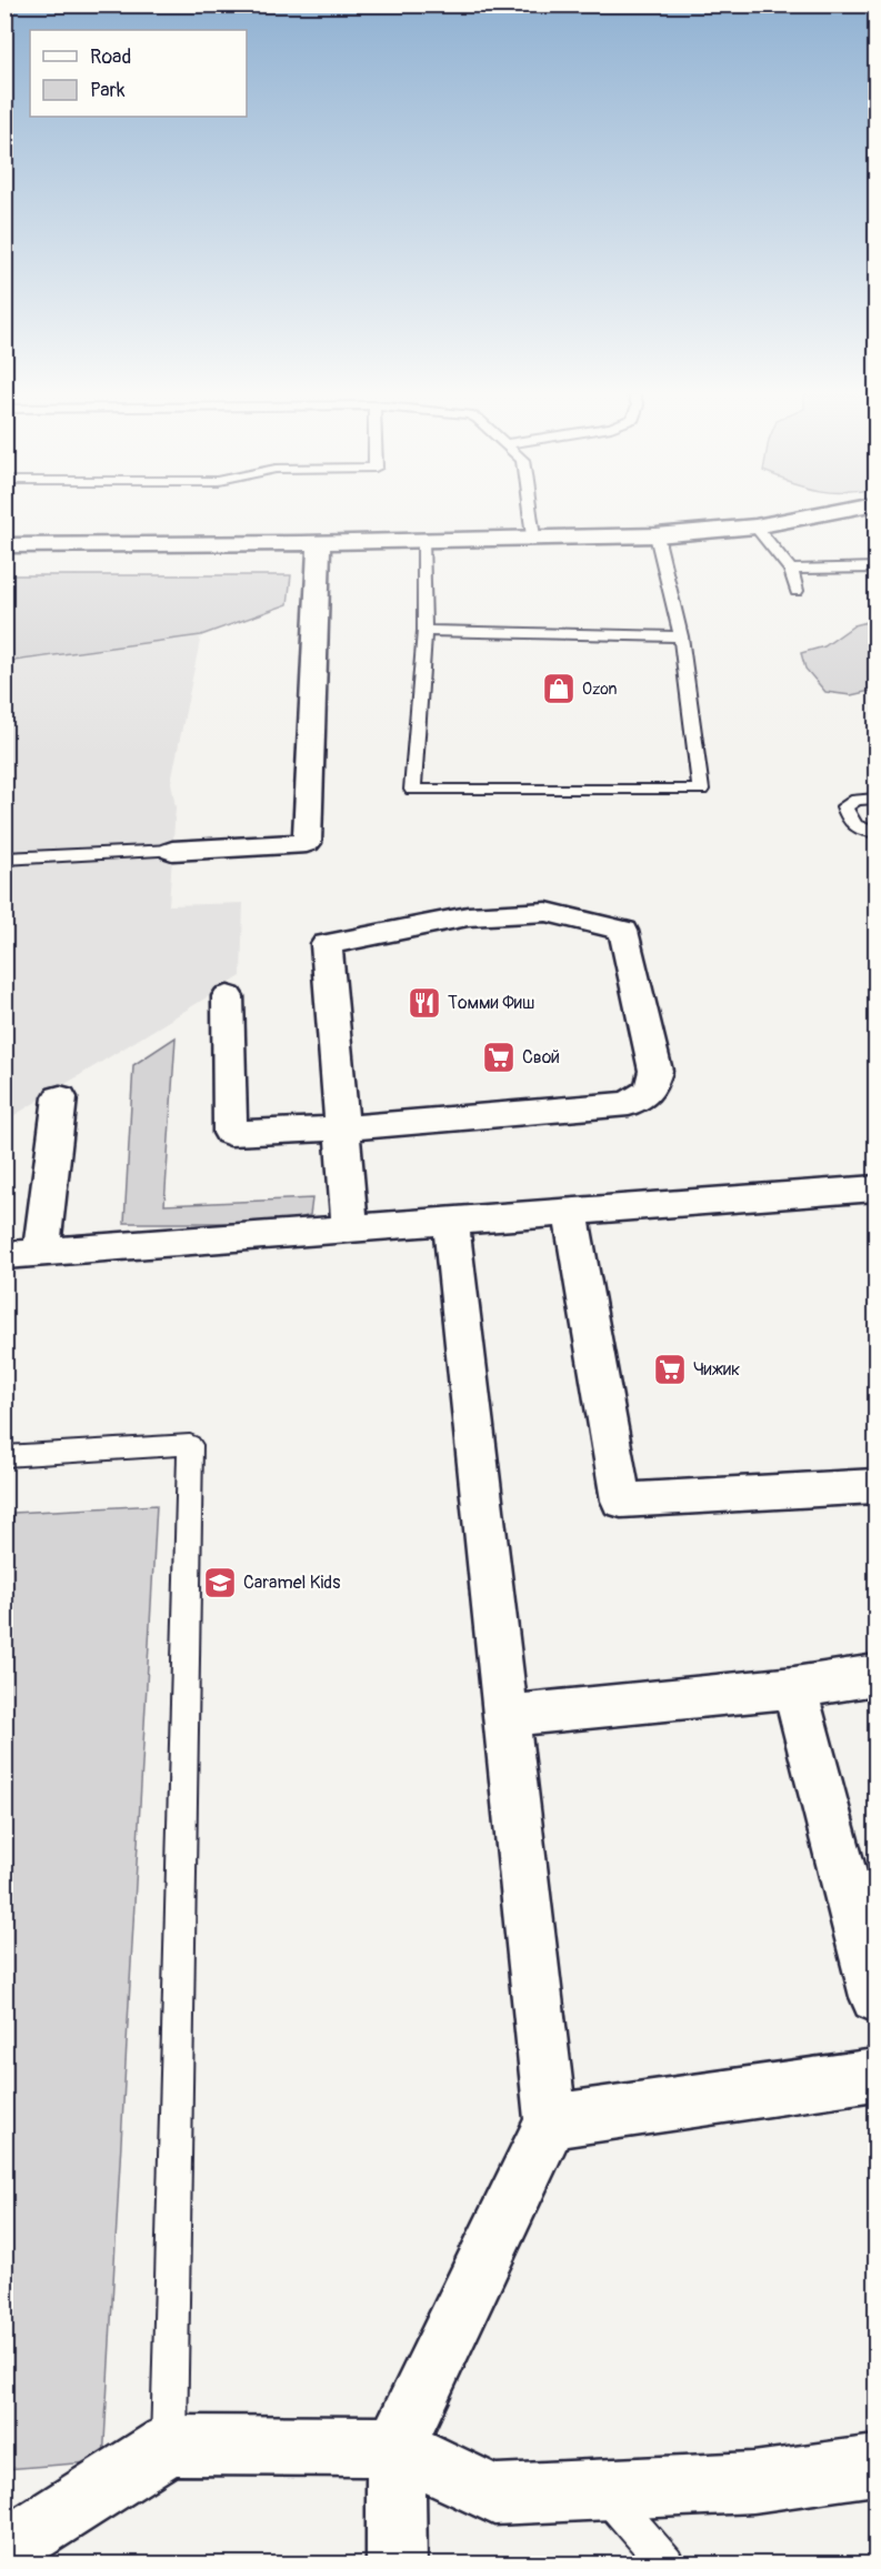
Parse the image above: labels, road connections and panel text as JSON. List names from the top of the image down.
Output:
{
  "places": {
    "shop": ["Ozon"],
    "restaurant": ["Томми Фиш"],
    "supermarket": ["Свой", "Чижик"],
    "school or university": ["Caramel Kids"]
  },
  "legend": ["Road", "Park"]
}
